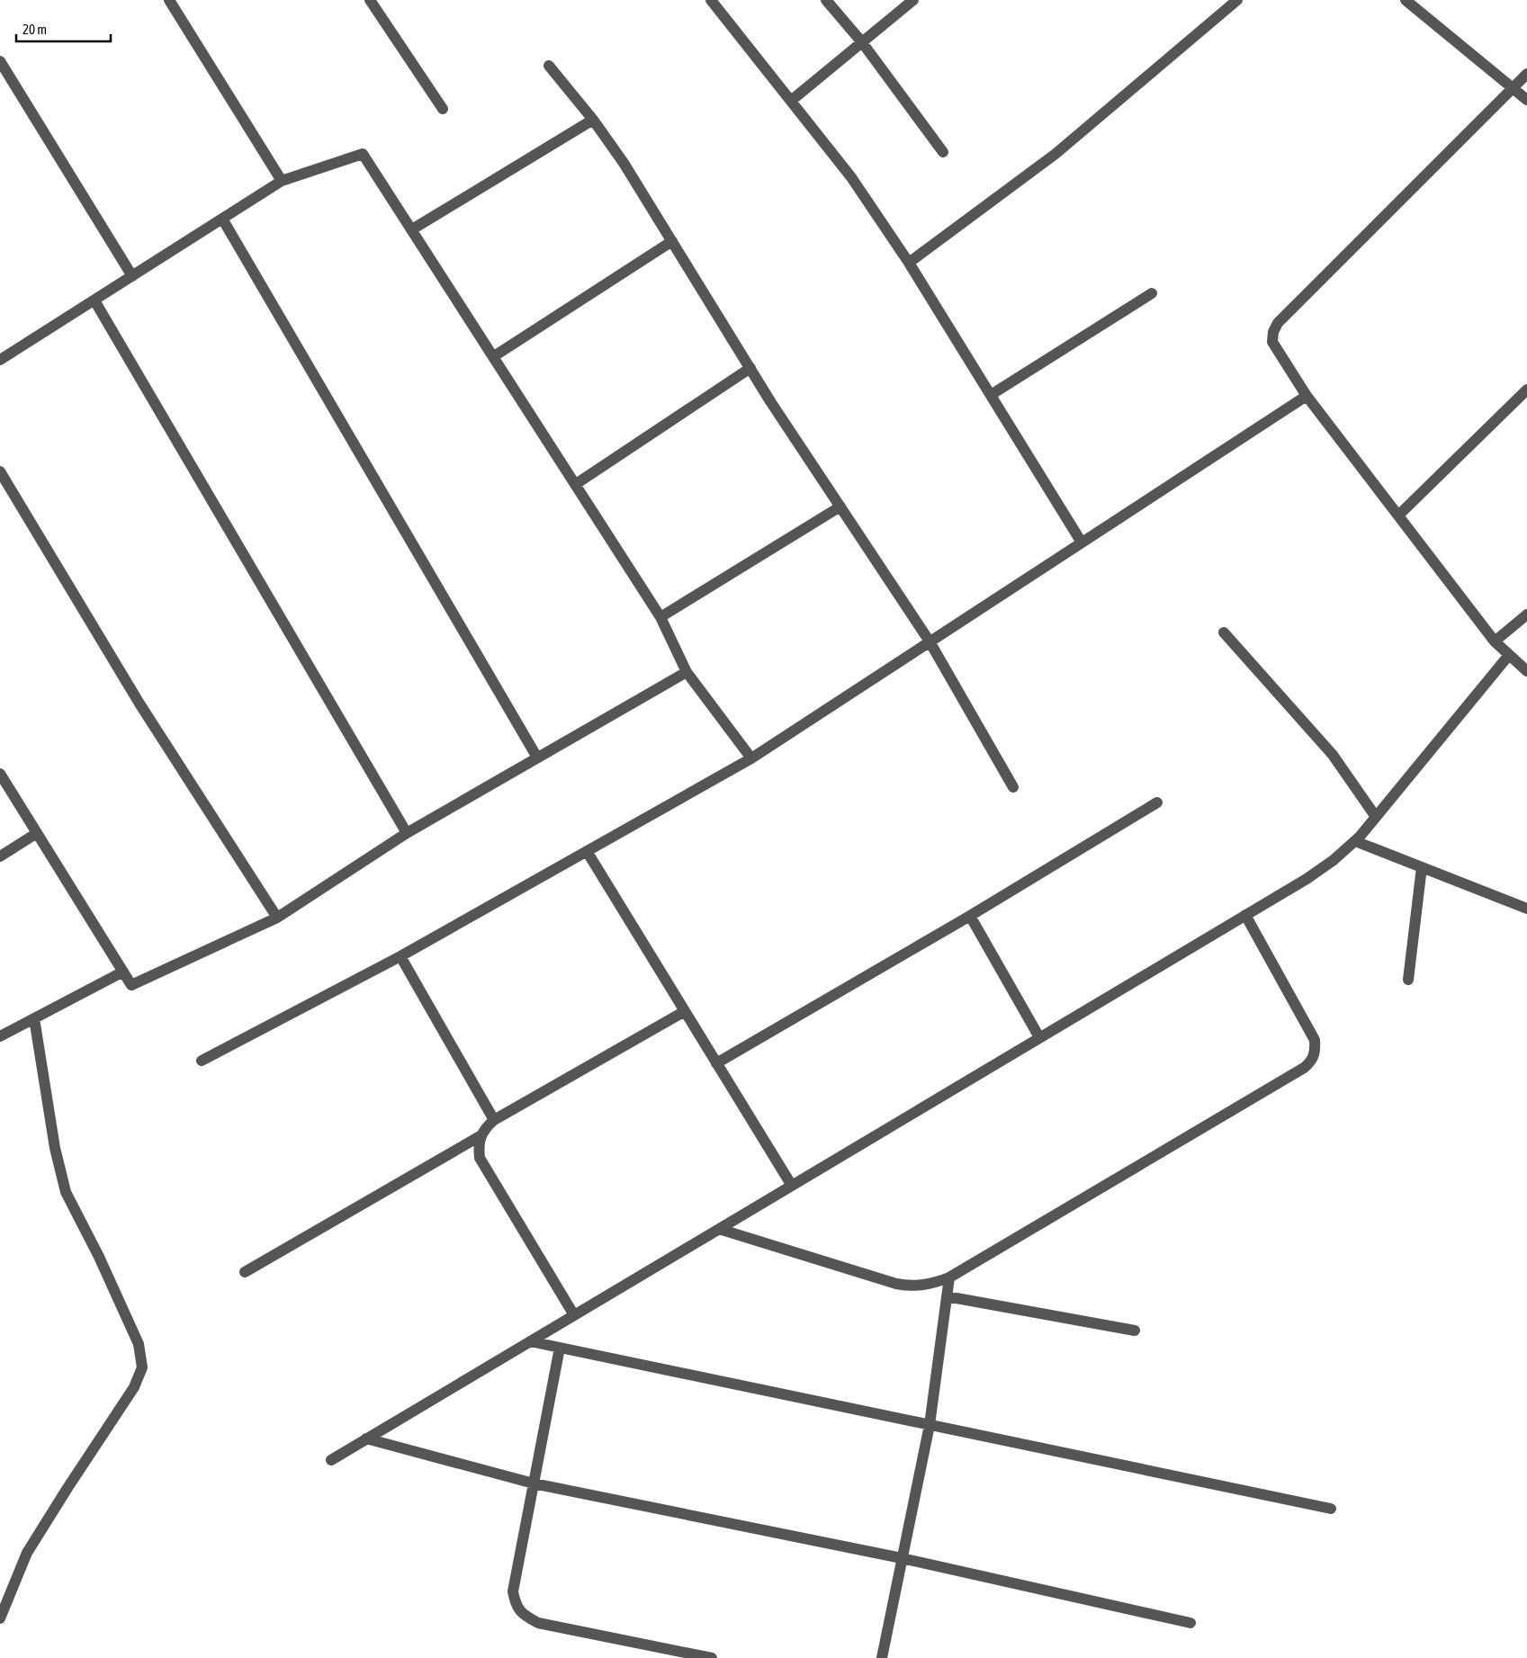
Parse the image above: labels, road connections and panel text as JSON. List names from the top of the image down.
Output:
{
  "scale_bar": "20 m"
}
